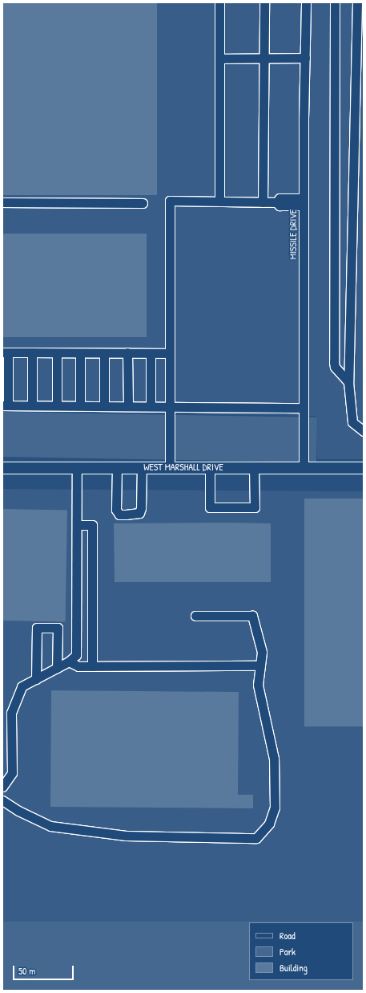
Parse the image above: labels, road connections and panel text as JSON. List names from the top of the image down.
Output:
{
  "streets": {
    "main road": ["WEST MARSHALL DRIVE"],
    "lane": ["MISSILE DRIVE"]
  },
  "crossings": [
    ["MISSILE DRIVE", "WEST MARSHALL DRIVE"]
  ],
  "legend": ["Road", "Park", "Building"],
  "scale_bar": "50 m"
}
